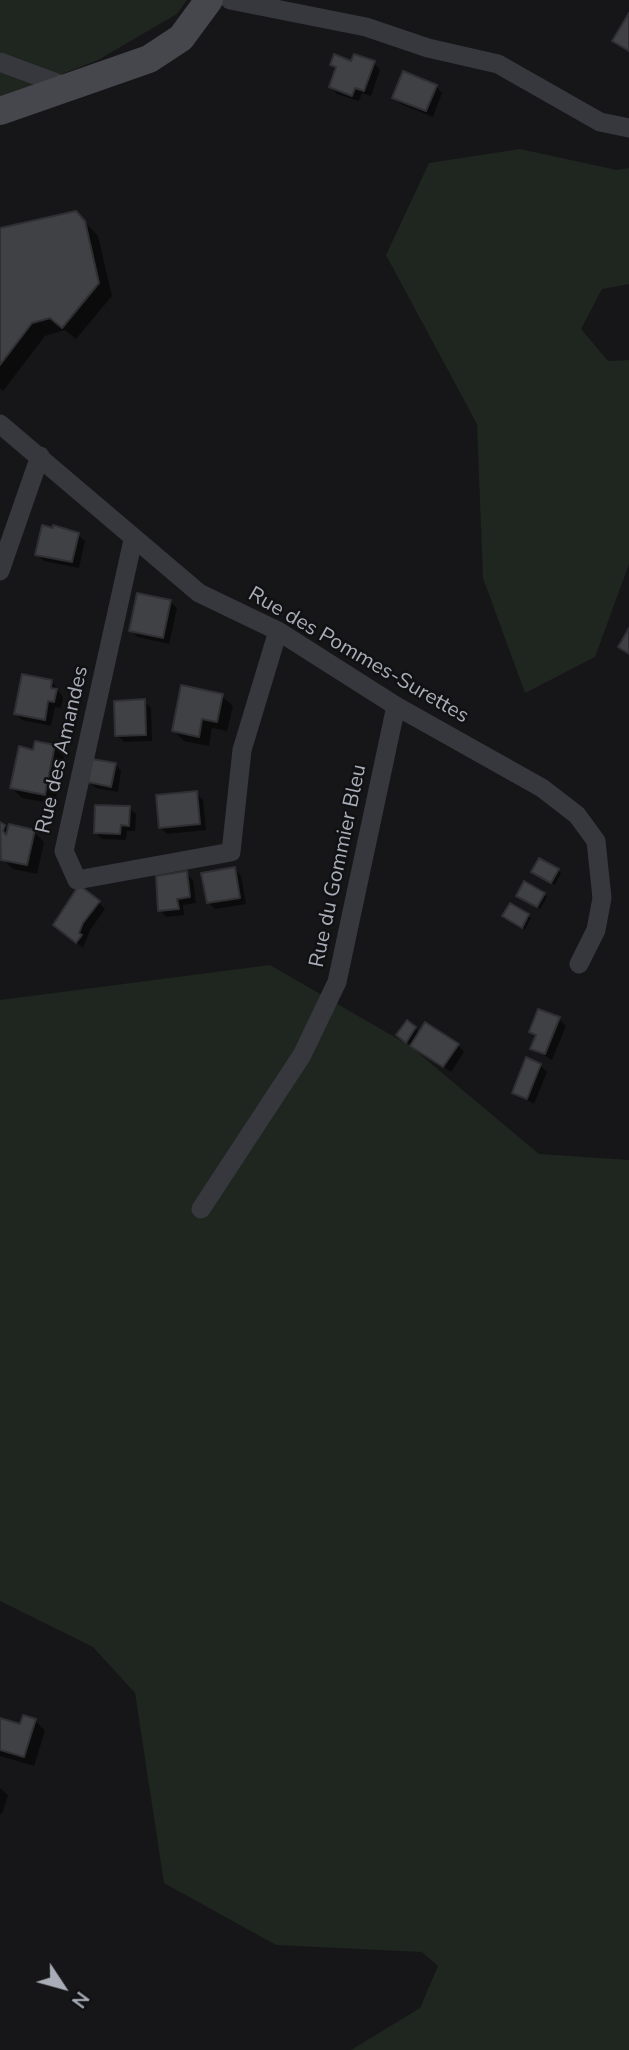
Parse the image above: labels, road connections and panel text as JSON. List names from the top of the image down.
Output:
{
  "streets": {
    "street": ["Rue des Pommes-Surettes", "Rue des Amandes", "Rue du Gommier Bleu"]
  },
  "crossings": [
    ["Rue des Pommes-Surettes", "Rue des Amandes"],
    ["Rue des Pommes-Surettes", "Rue du Gommier Bleu"]
  ],
  "north": "bottom right"
}
